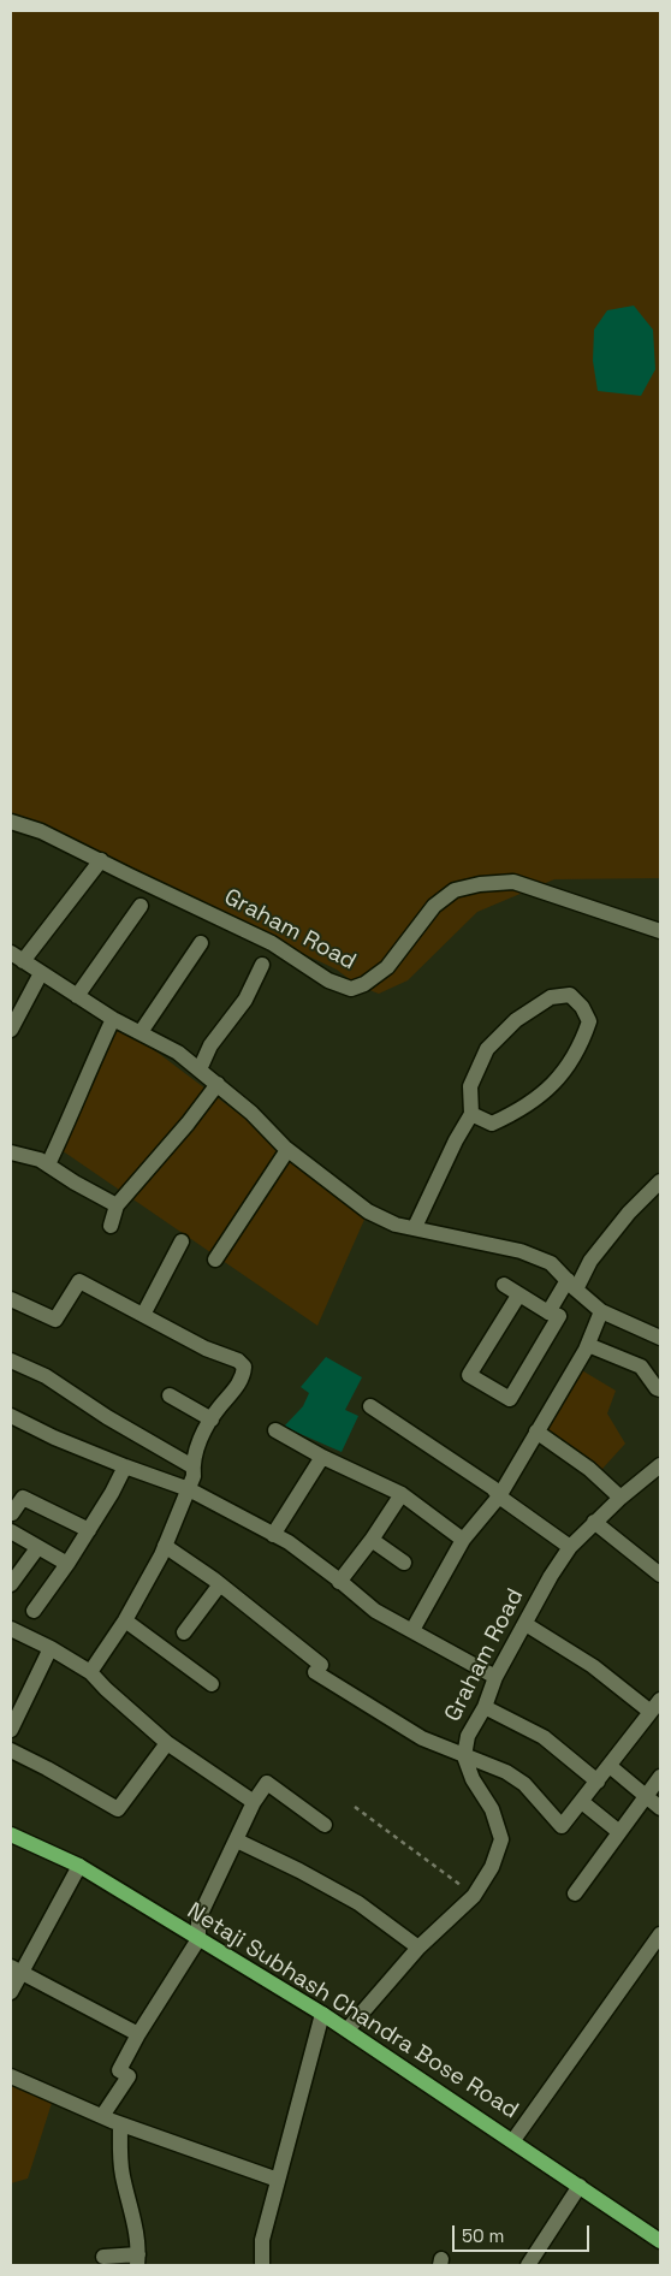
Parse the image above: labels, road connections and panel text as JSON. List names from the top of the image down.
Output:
{
  "streets": {
    "main road": ["Netaji Subhash Chandra Bose Road"],
    "street": ["Graham Road"]
  },
  "crossings": [
    ["Graham Road", "Netaji Subhash Chandra Bose Road"]
  ],
  "scale_bar": "50 m"
}
